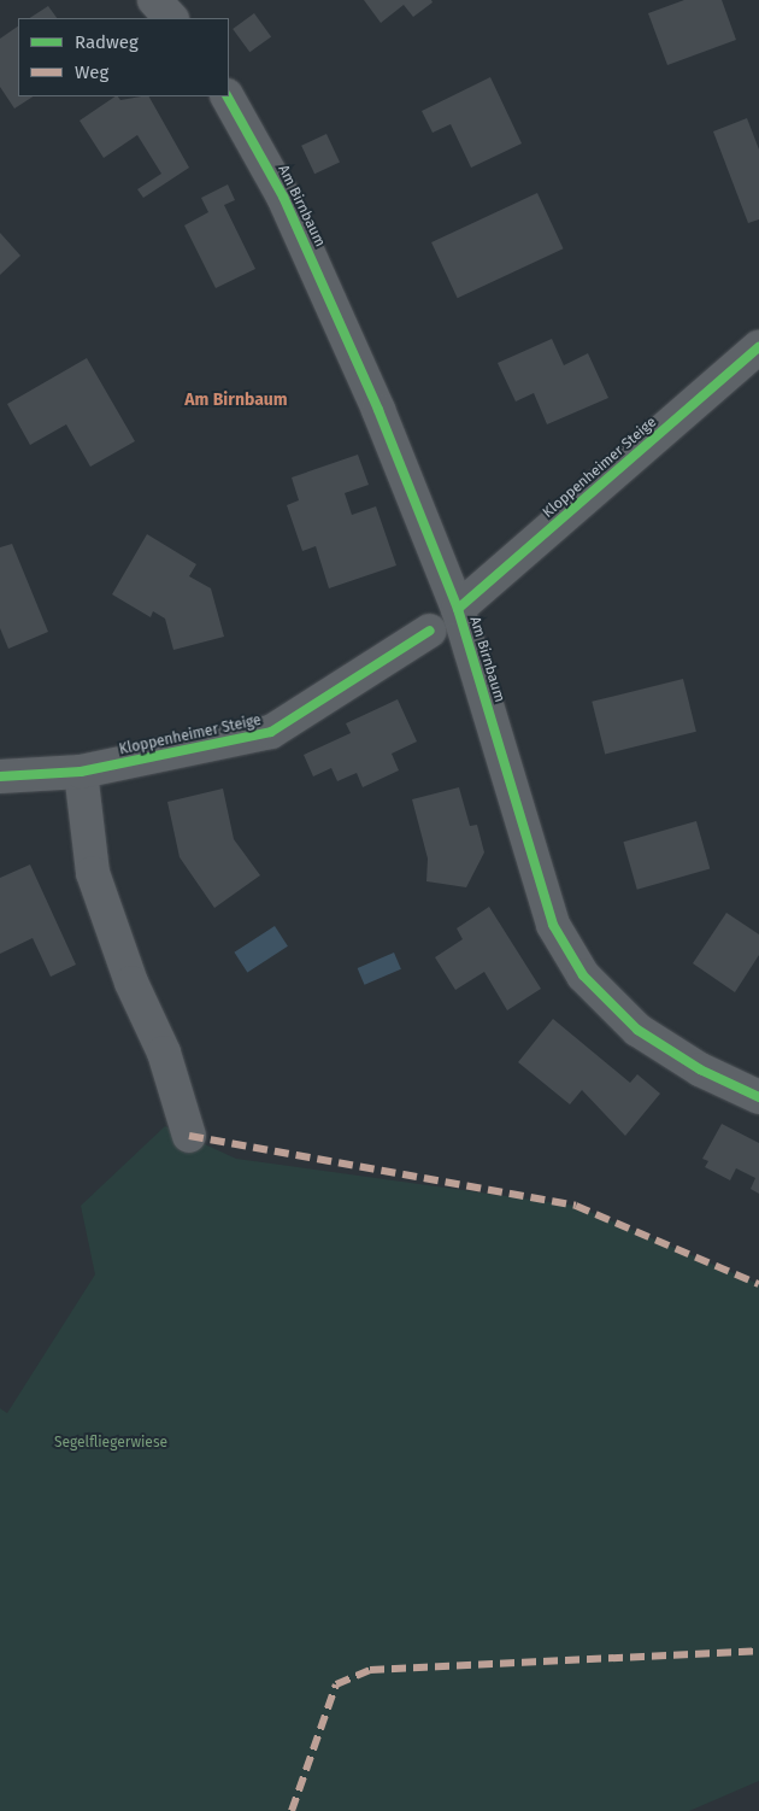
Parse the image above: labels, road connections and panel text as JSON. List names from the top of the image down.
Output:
{
  "streets": {
    "street": ["Am Birnbaum", "Kloppenheimer Steige"]
  },
  "crossings": [
    ["Am Birnbaum", "Kloppenheimer Steige"]
  ],
  "districts": ["Am Birnbaum"],
  "parks": ["Segelfliegerwiese"],
  "legend": ["Radweg", "Weg"]
}
